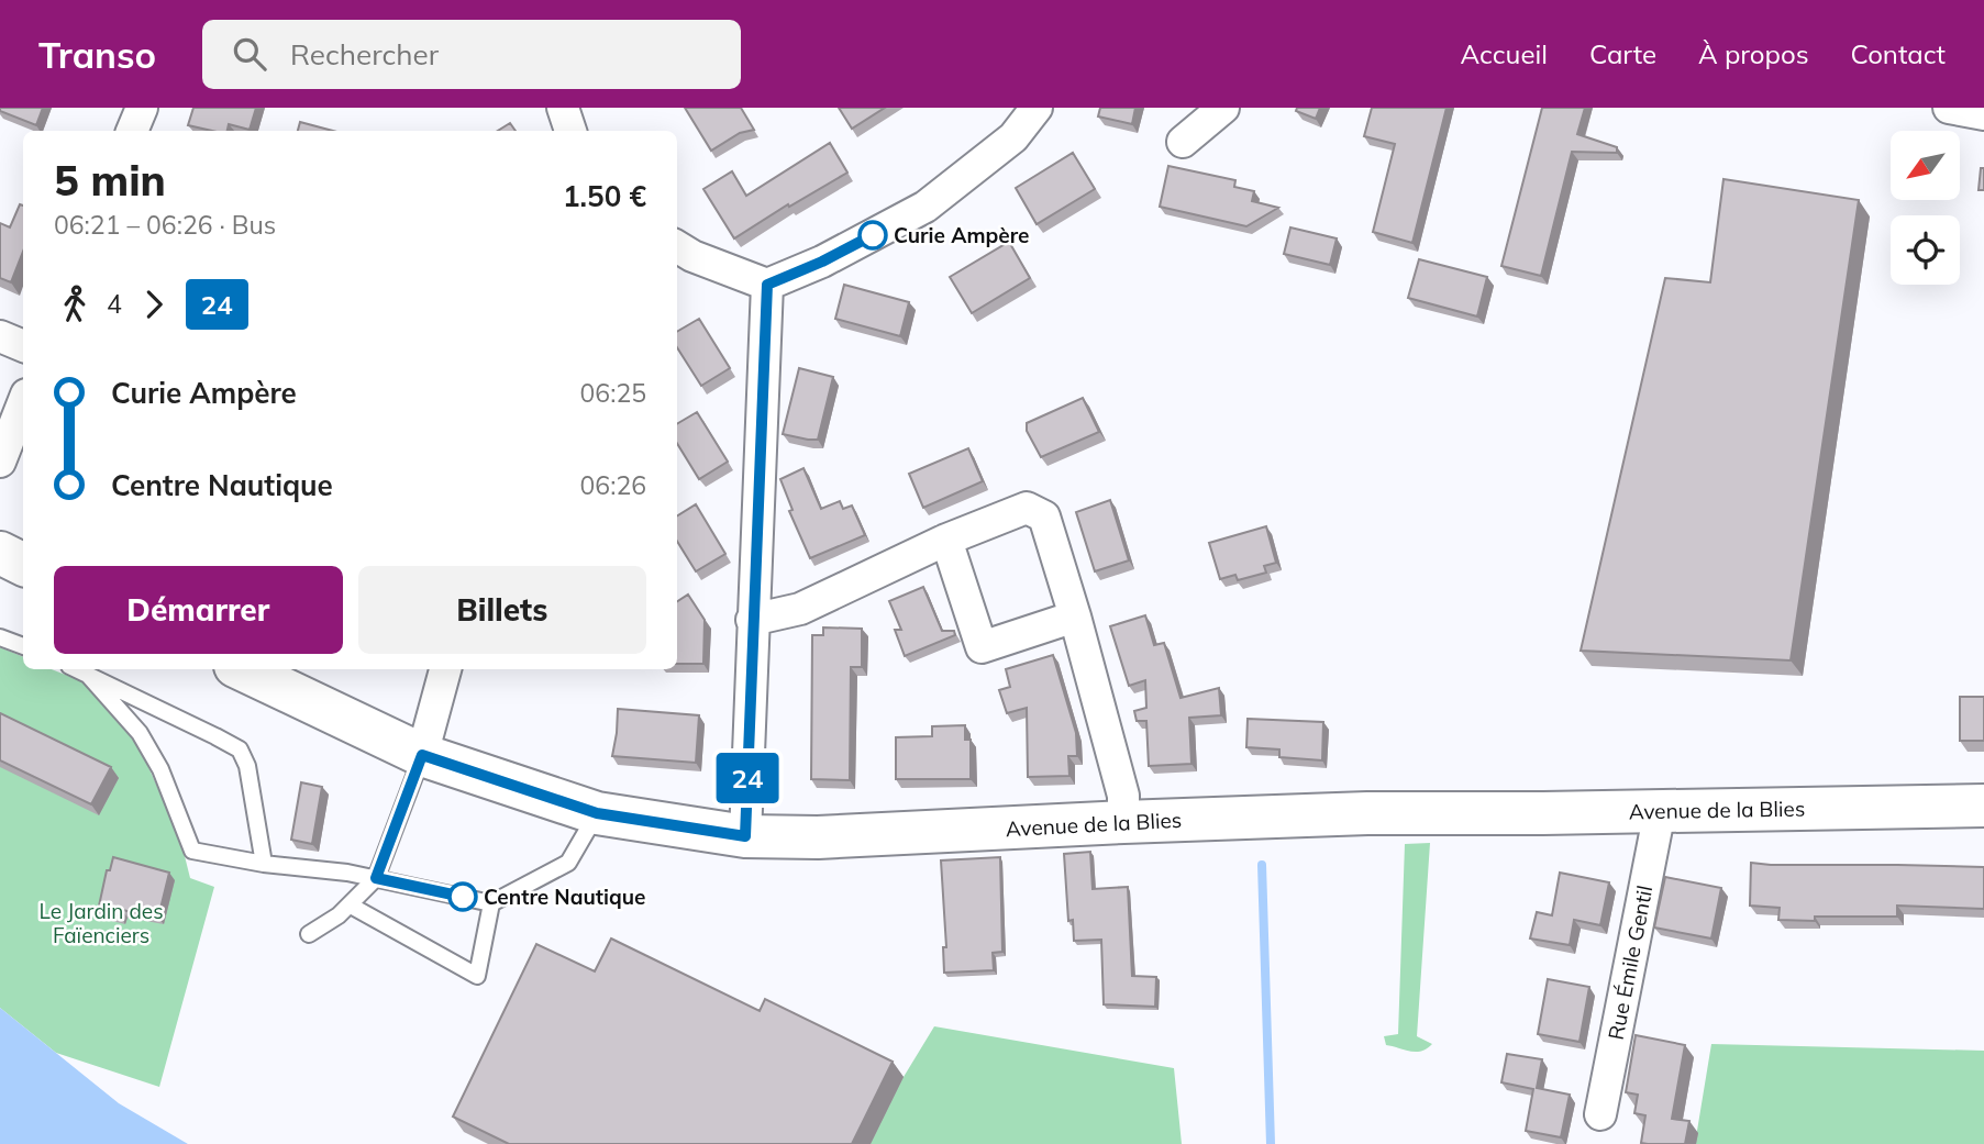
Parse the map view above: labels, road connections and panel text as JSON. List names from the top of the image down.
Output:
{
  "streets": {
    "main road": ["Avenue de la Blies"],
    "street": ["Rue Émile Gentil"]
  },
  "crossings": [
    ["Avenue de la Blies", "Rue Émile Gentil"]
  ],
  "parks": ["Le Jardin des Faïenciers"],
  "places": ["Curie Ampère", "Centre Nautique"],
  "lines": ["bus line 24"],
  "north": "bottom left",
  "page": {
    "header": "Transo",
    "search": "Rechercher",
    "nav": [
      "Accueil",
      "Carte",
      "À propos",
      "Contact"
    ],
    "on_map": "24",
    "heading": ["5 min", "06:21 – 06:26 · Bus", "1.50 €"],
    "legs": ["4", "24"],
    "list": [
      {
        "name": "Curie Ampère",
        "value": "06:25"
      },
      {
        "name": "Centre Nautique",
        "value": "06:26"
      }
    ],
    "buttons": ["Démarrer", "Billets"]
  }
}
